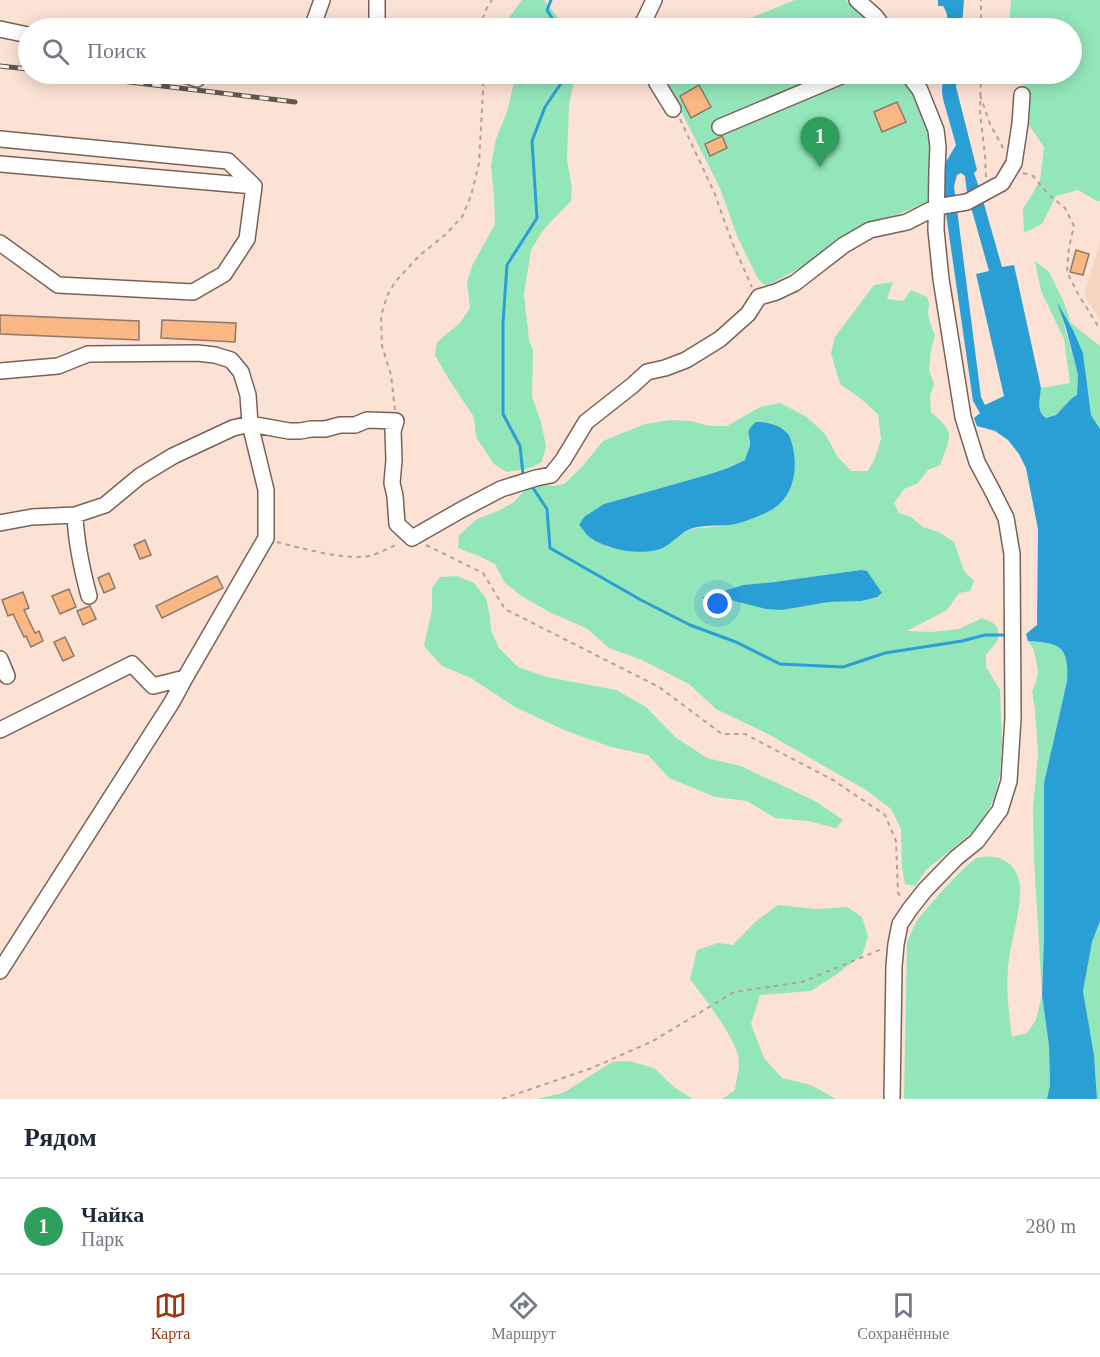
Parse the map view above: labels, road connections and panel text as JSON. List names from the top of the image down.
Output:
{
  "page": {
    "search": "Поиск",
    "pins": "1",
    "heading": "Рядом",
    "list": [
      {
        "mark": "1",
        "name": "Чайка",
        "note": "Парк",
        "value": "280 m"
      }
    ],
    "nav": ["Карта", "Маршрут", "Сохранённые"]
  }
}
